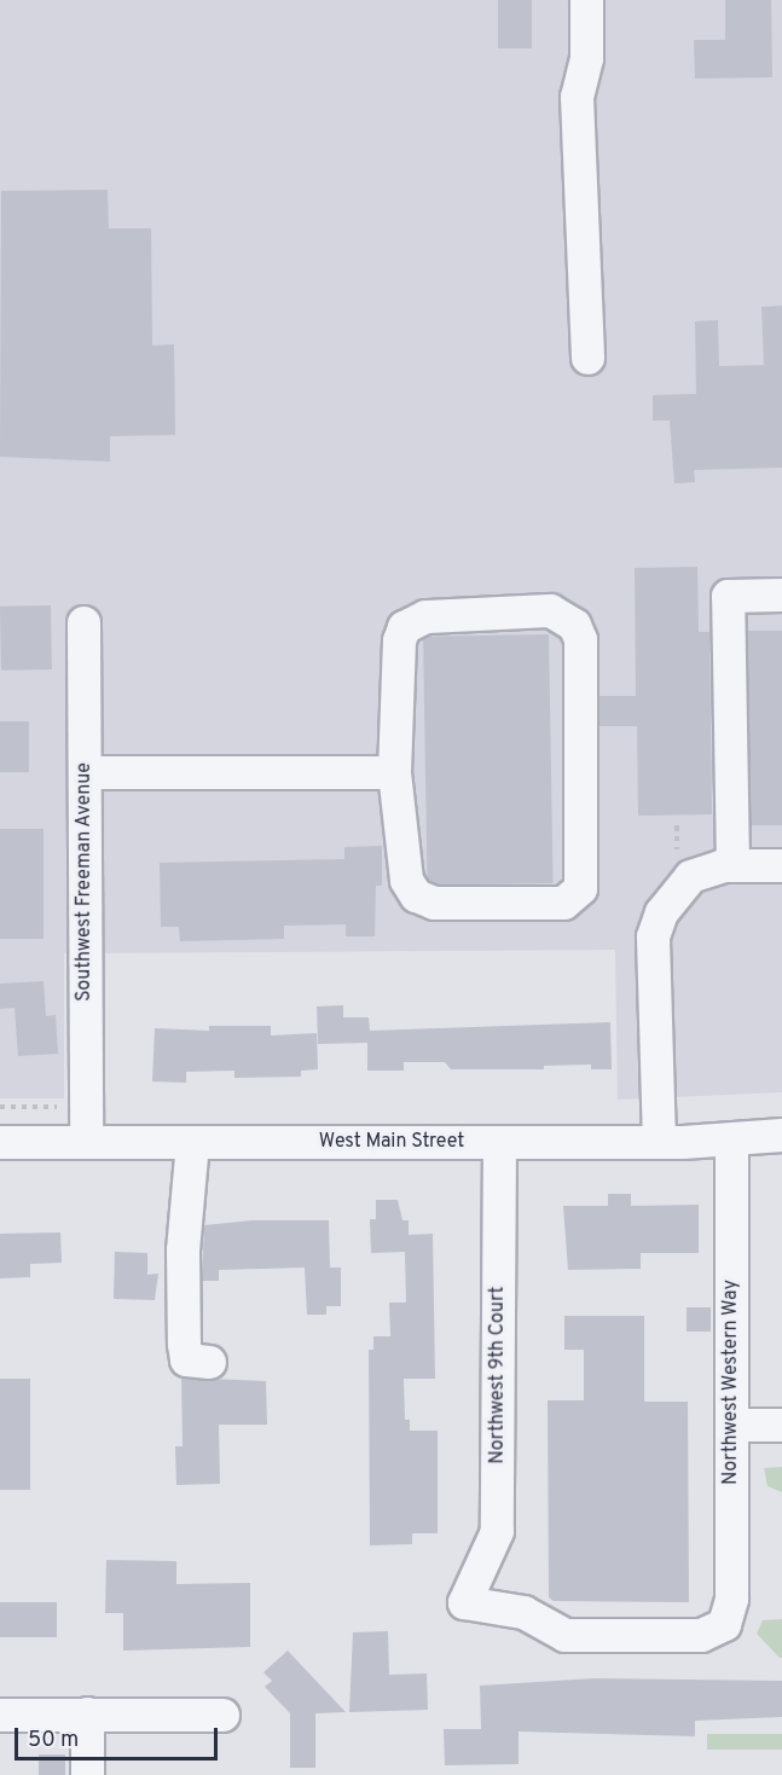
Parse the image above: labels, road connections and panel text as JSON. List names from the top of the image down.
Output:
{
  "streets": {
    "street": [
      "Southwest Freeman Avenue",
      "West Main Street",
      "Northwest 9th Court",
      "Northwest Western Way"
    ]
  },
  "crossings": [
    ["Southwest Freeman Avenue", "West Main Street"],
    ["West Main Street", "Northwest 9th Court"],
    ["West Main Street", "Northwest Western Way"],
    ["Northwest 9th Court", "Northwest Western Way"]
  ],
  "scale_bar": "50 m"
}
